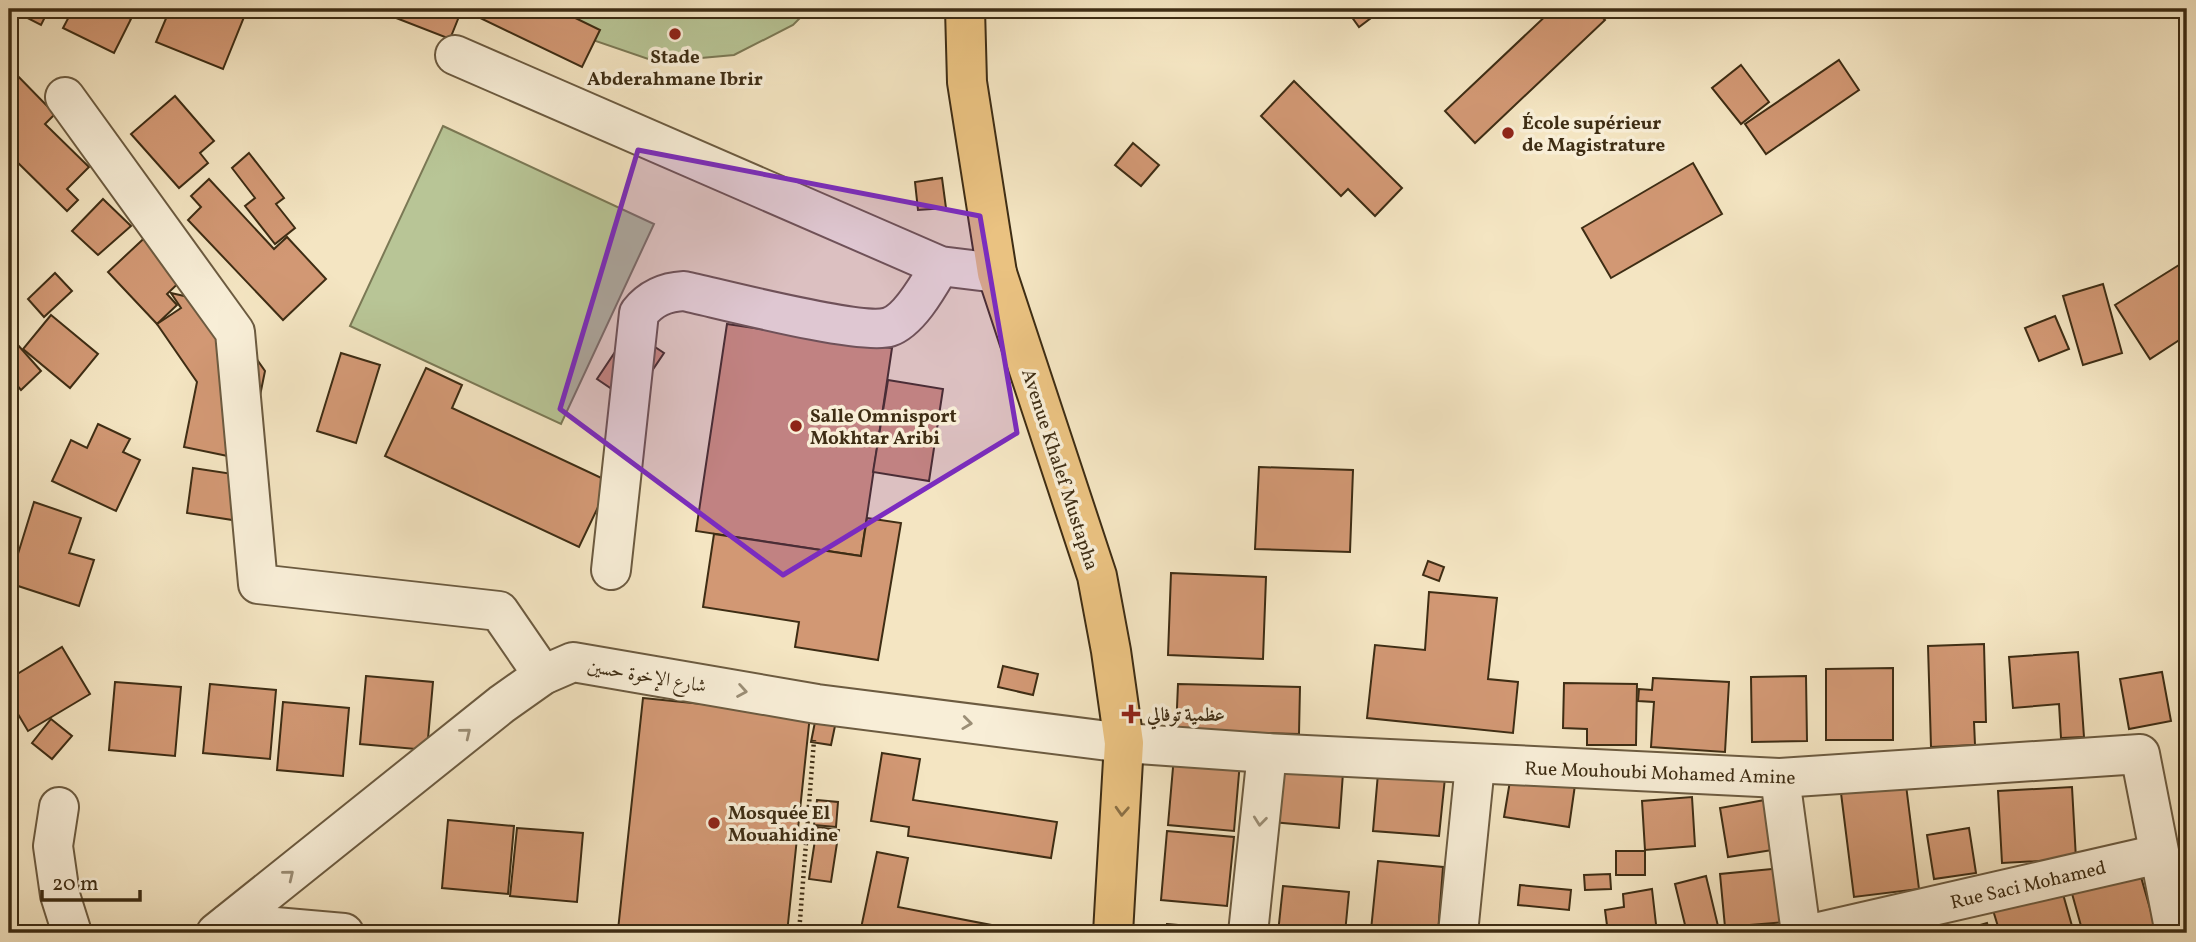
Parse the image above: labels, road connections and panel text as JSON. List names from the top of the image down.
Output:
{
  "streets": {
    "main road": ["Avenue Khalef Mustapha"],
    "street": ["شارع الإخوة حسين", "Rue Mouhoubi Mohamed Amine", "Rue Saci Mohamed"]
  },
  "crossings": [
    ["Avenue Khalef Mustapha", "شارع الإخوة حسين"],
    ["Avenue Khalef Mustapha", "Rue Mouhoubi Mohamed Amine"],
    ["شارع الإخوة حسين", "Rue Mouhoubi Mohamed Amine"],
    ["Rue Mouhoubi Mohamed Amine", "Rue Saci Mohamed"]
  ],
  "one_way": ["شارع الإخوة حسين"],
  "places": {
    "other": [
      "Stade Abderahmane Ibrir",
      "École supérieur de Magistrature",
      "Salle Omnisport Mokhtar Aribi",
      "Mosquée El Mouahidine"
    ],
    "health": ["عظمية توفالي"]
  },
  "scale_bar": "20 m"
}
